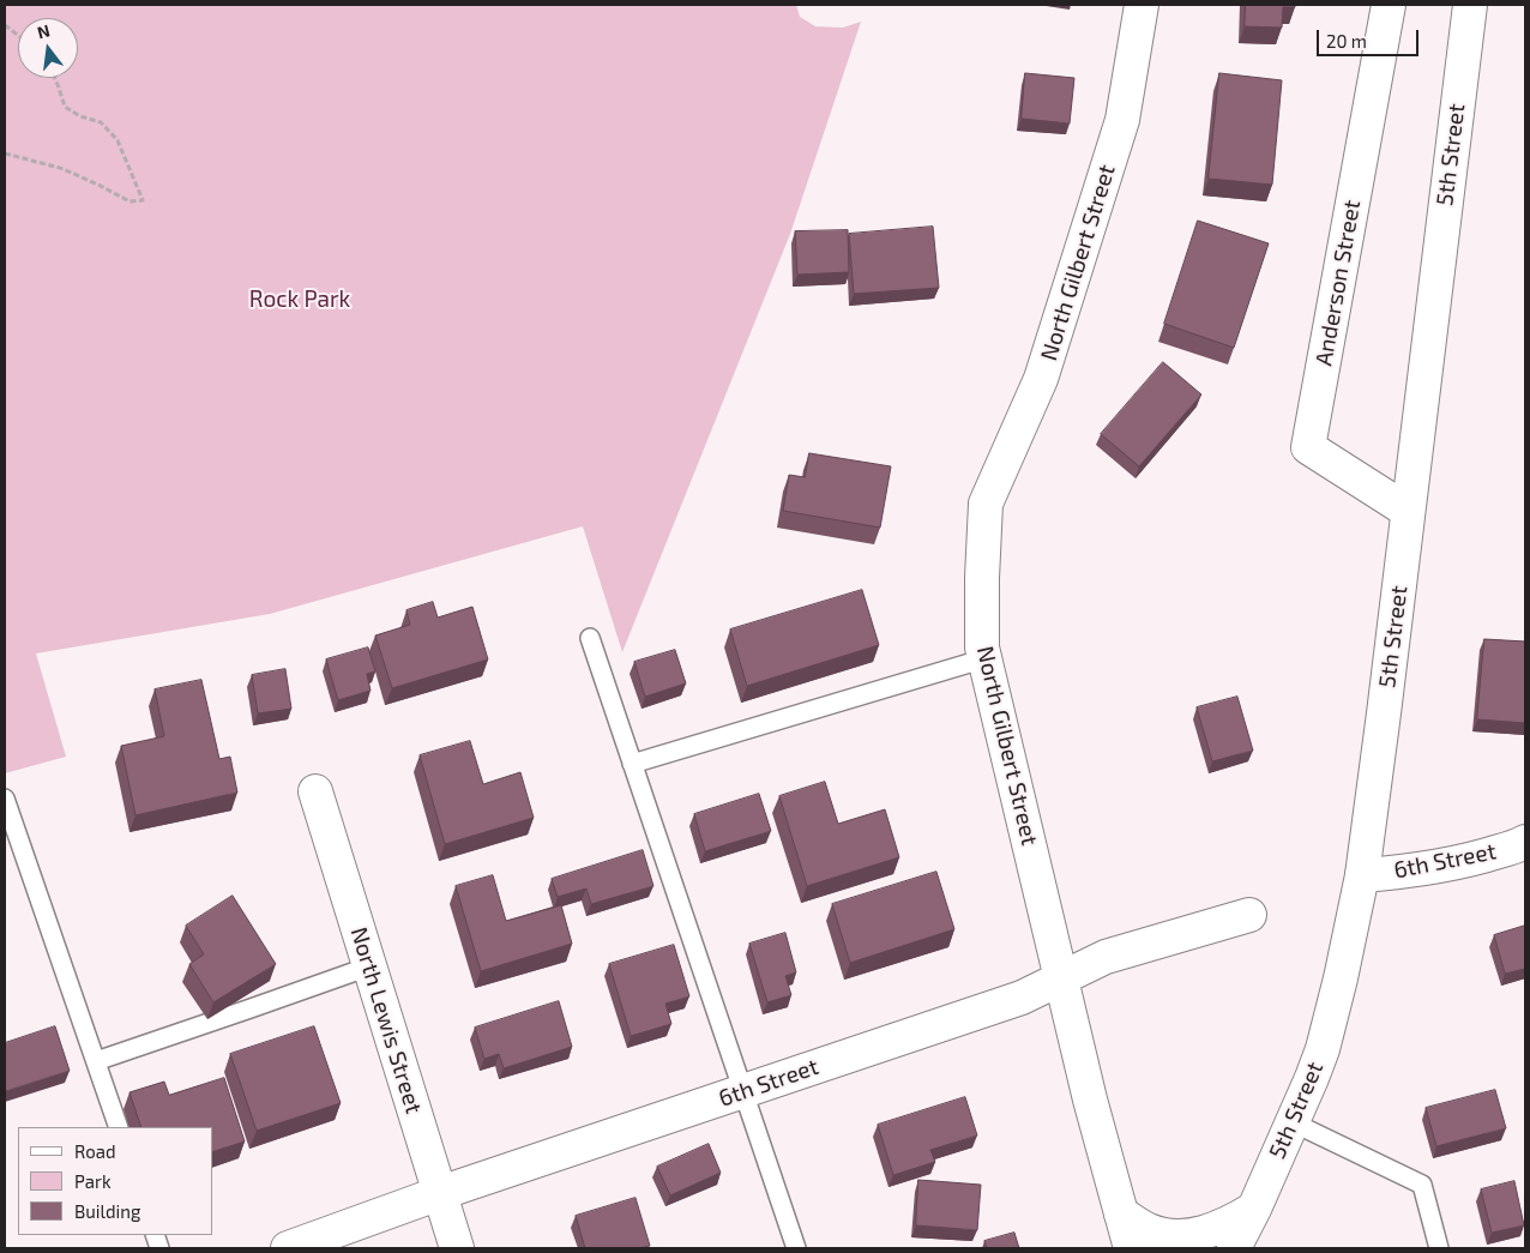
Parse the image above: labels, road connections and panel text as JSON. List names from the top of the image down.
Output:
{
  "streets": {
    "street": [
      "5th Street",
      "North Gilbert Street",
      "Anderson Street",
      "6th Street",
      "North Lewis Street"
    ]
  },
  "crossings": [
    ["5th Street", "Anderson Street"],
    ["5th Street", "6th Street"],
    ["North Gilbert Street", "6th Street"],
    ["6th Street", "North Lewis Street"]
  ],
  "parks": ["Rock Park"],
  "legend": ["Road", "Park", "Building"],
  "scale_bar": "20 m",
  "north": "top"
}
